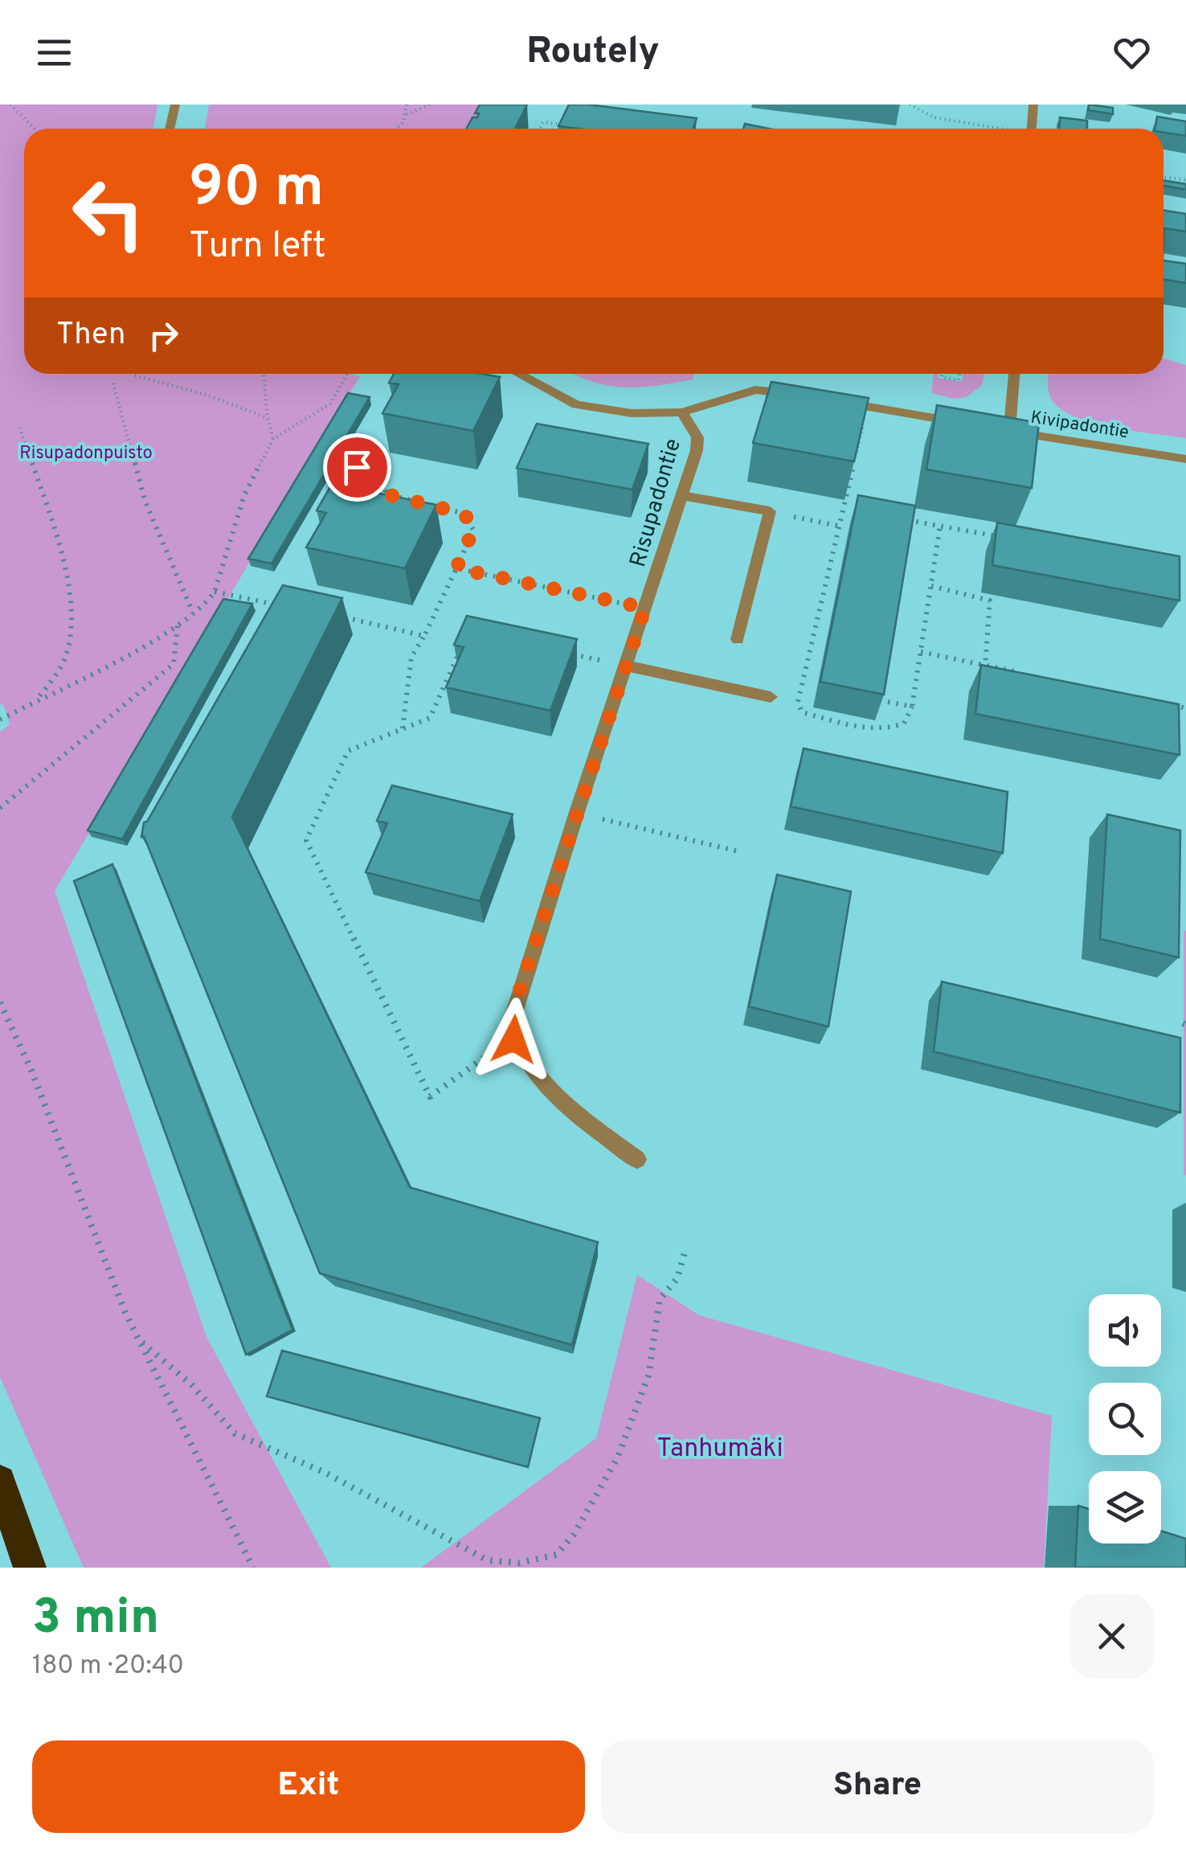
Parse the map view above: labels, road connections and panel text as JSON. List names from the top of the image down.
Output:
{
  "streets": {
    "street": ["Kivipadontie", "Risupadontie"]
  },
  "parks": ["Risupadonpuisto", "Tanhumäki"],
  "page": {
    "header": "Routely",
    "turn": ["90 m", "Turn left"],
    "then": "Then",
    "heading": ["3 min", "180 m · 20:40"],
    "buttons": ["Exit", "Share"]
  }
}
